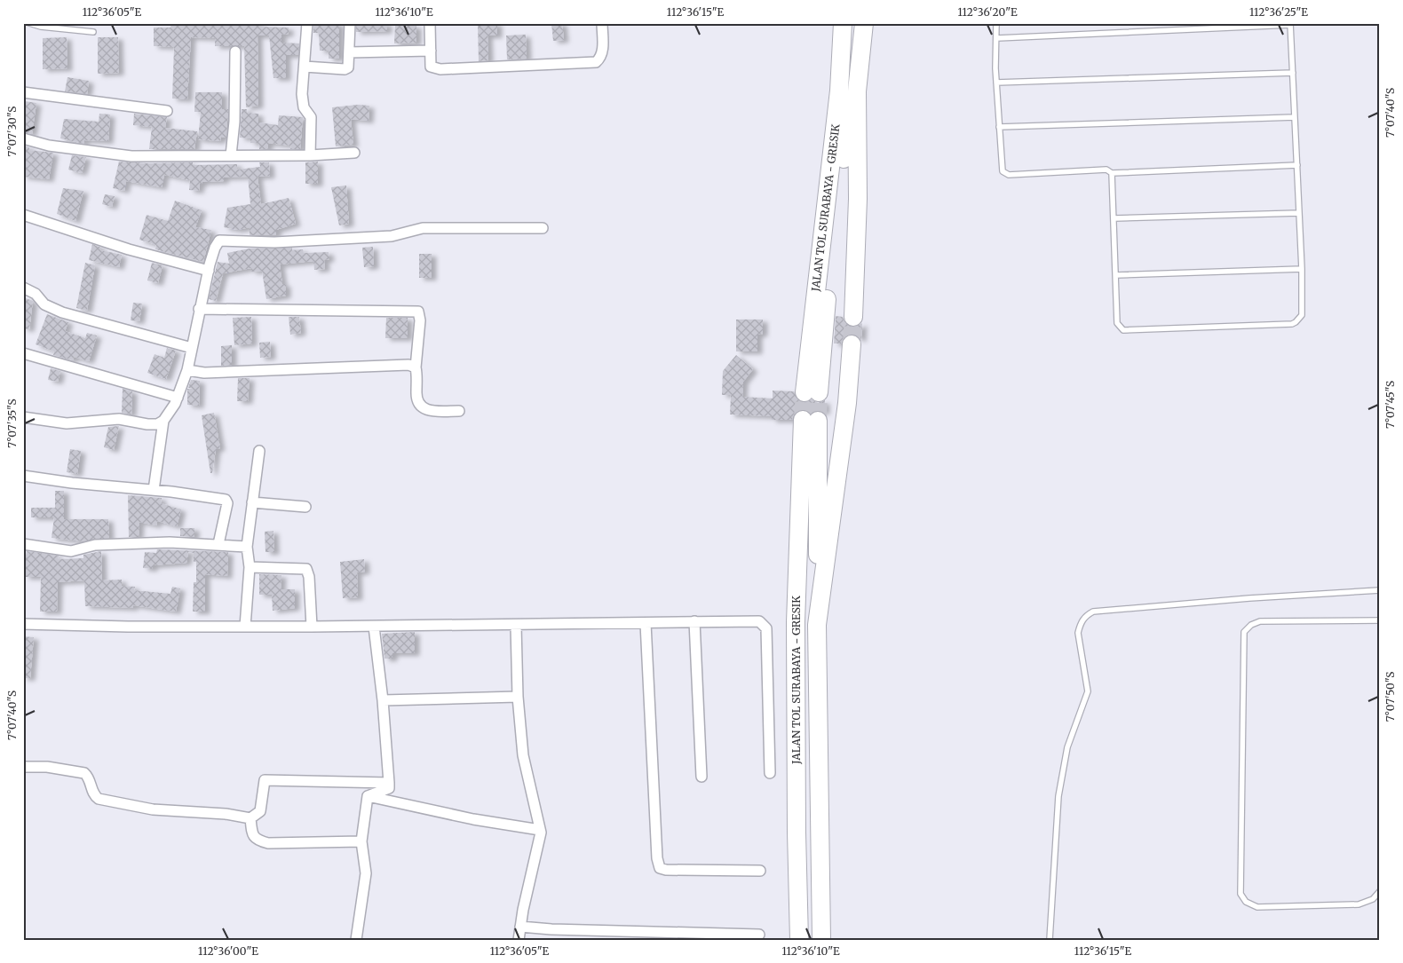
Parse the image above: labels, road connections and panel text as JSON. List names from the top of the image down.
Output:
{
  "streets": {
    "highway": ["JALAN TOL SURABAYA - GRESIK"]
  },
  "coordinates": [
    "112°36'05\"E",
    "112°36'10\"E",
    "112°36'15\"E",
    "112°36'20\"E",
    "112°36'25\"E",
    "7°07'40\"S",
    "7°07'30\"S",
    "7°07'45\"S",
    "7°07'35\"S",
    "7°07'50\"S",
    "112°36'00\"E"
  ]
}
